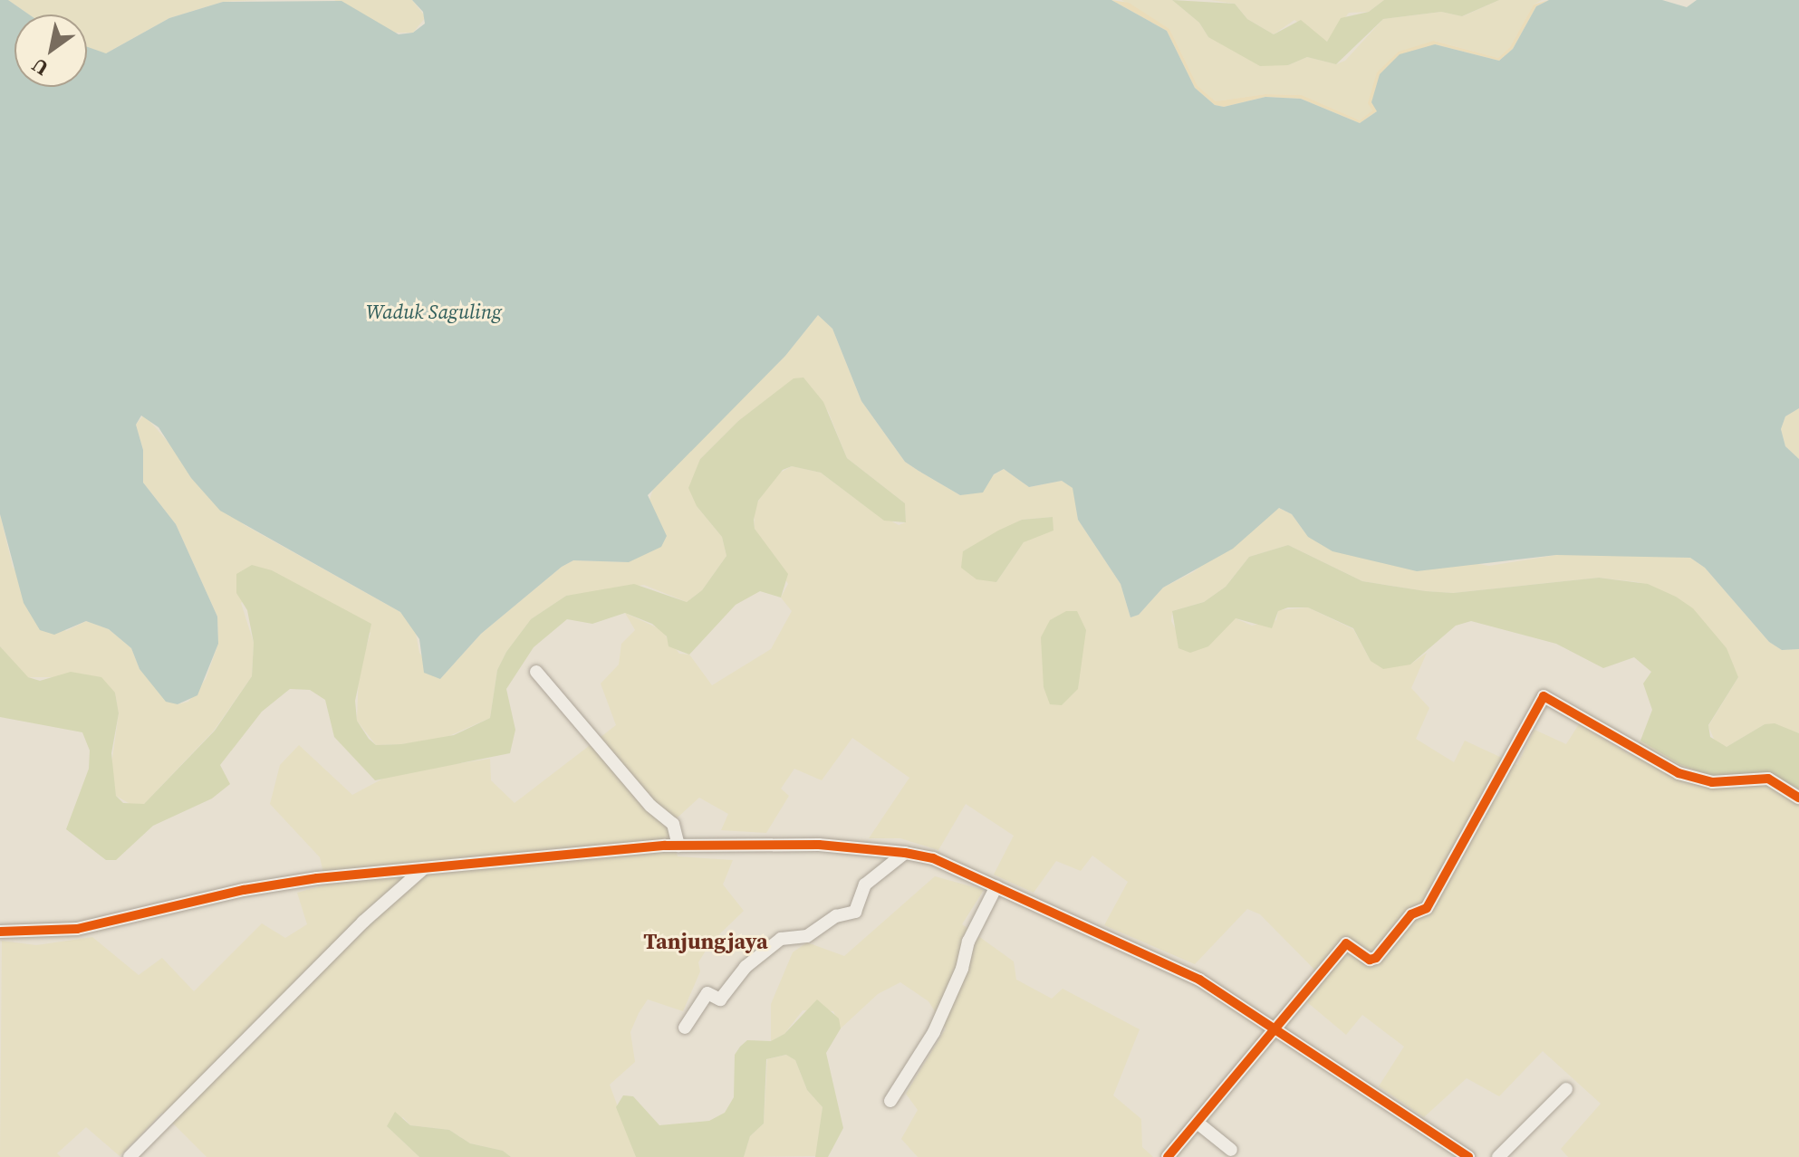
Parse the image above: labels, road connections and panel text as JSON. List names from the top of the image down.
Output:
{
  "districts": ["Tanjungjaya"],
  "water": ["Waduk Saguling"],
  "north": "bottom left"
}
